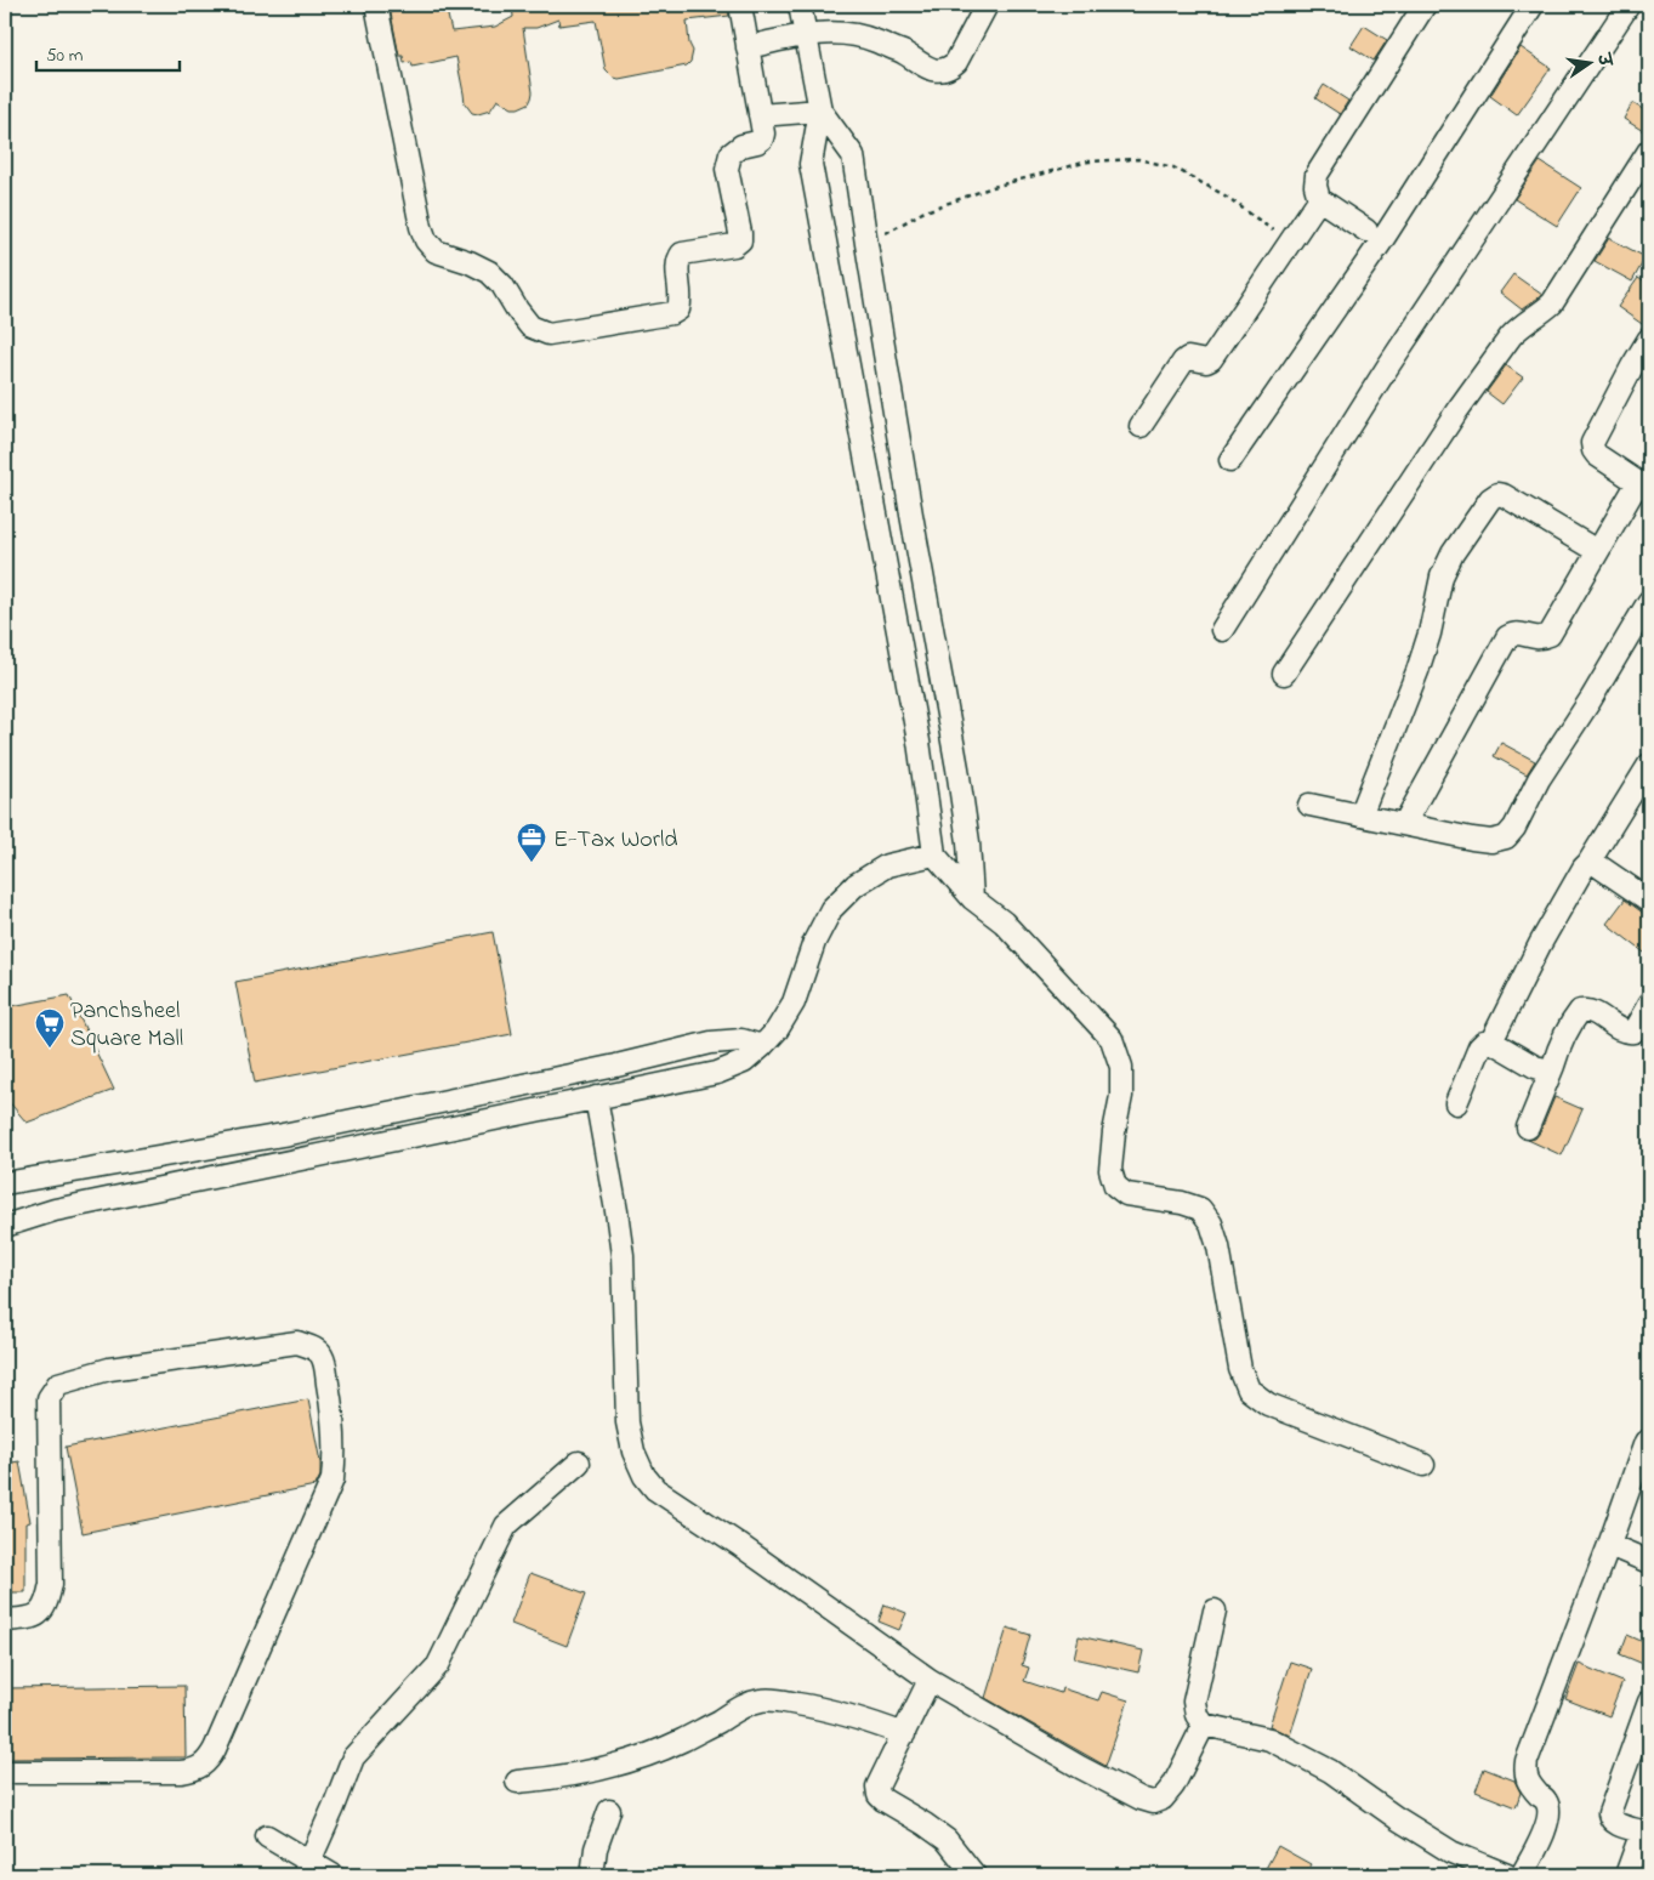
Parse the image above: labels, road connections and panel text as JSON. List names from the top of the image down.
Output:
{
  "places": {
    "office": ["E-Tax World"],
    "supermarket": ["Panchsheel Square Mall"]
  },
  "scale_bar": "50 m",
  "north": "right"
}
